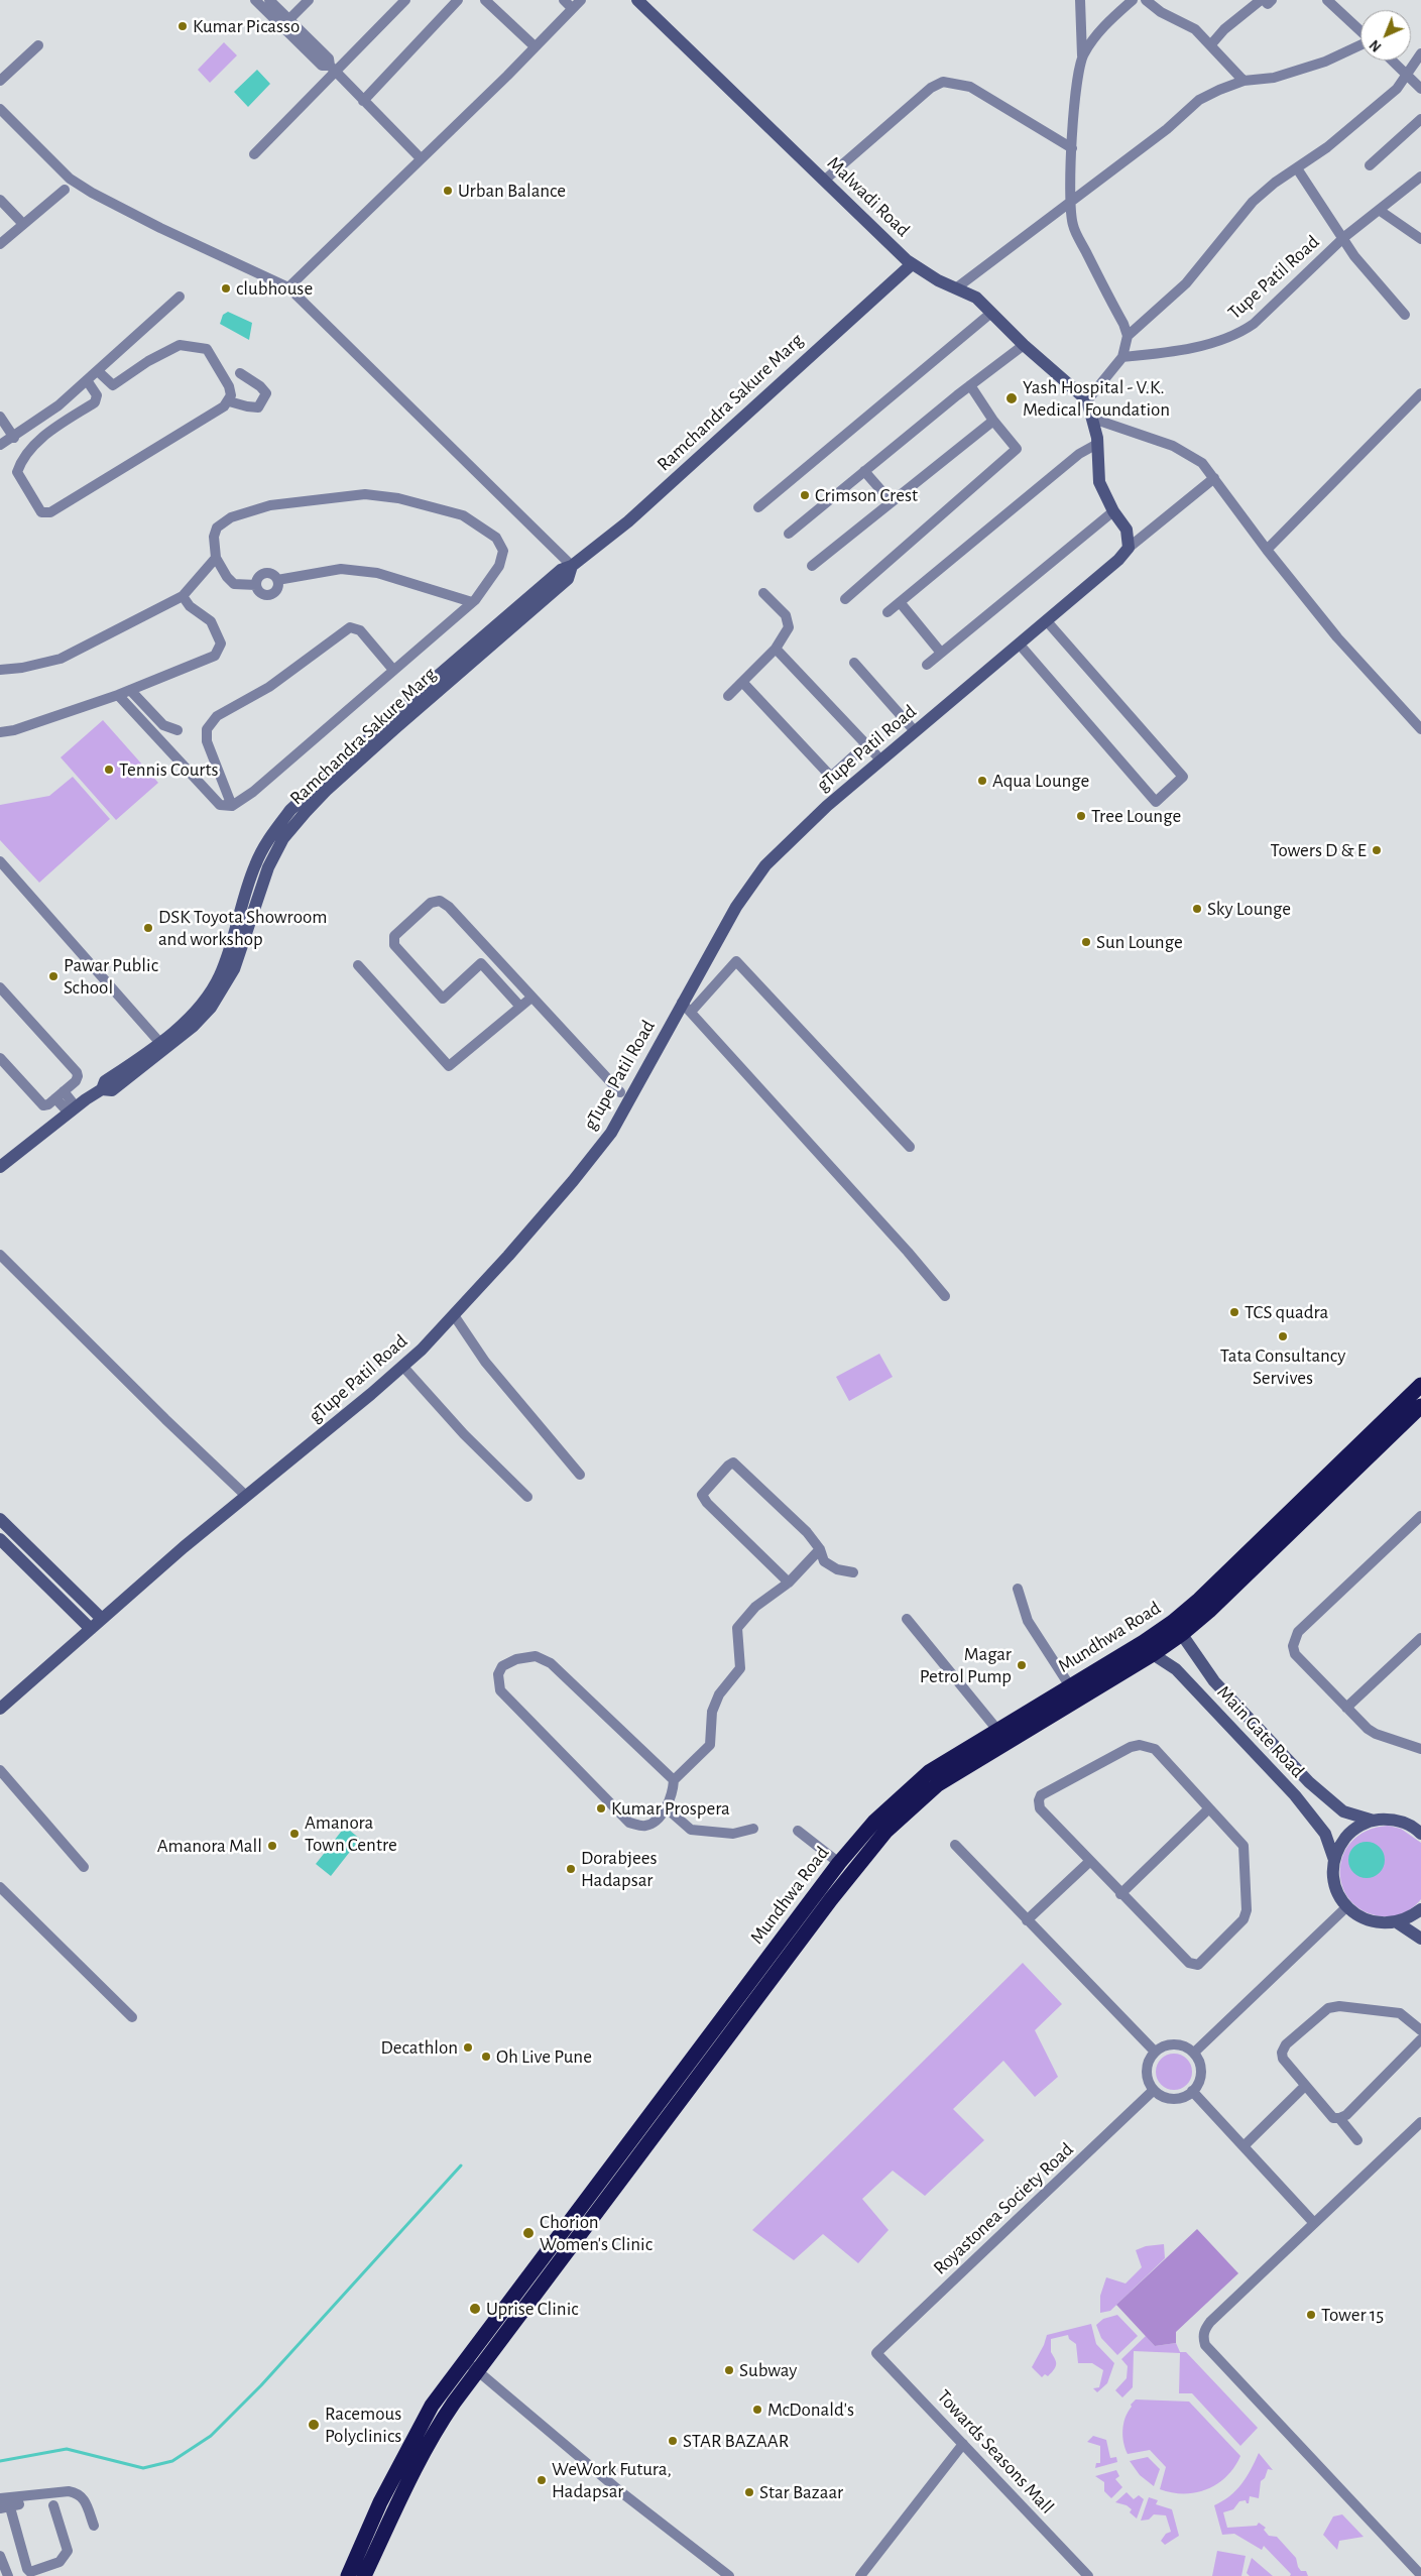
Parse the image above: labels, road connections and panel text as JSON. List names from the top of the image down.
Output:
{
  "streets": {
    "highway": ["Mundhwa Road"],
    "street": [
      "Malwadi Road",
      "Tupe Patil Road",
      "Ramchandra Sakure Marg",
      "gTupe Patil Road",
      "Main Gate Road",
      "Royastonea Society Road",
      "Towards Seasons Mall"
    ]
  },
  "crossings": [
    ["Malwadi Road", "Ramchandra Sakure Marg"],
    ["Mundhwa Road", "Main Gate Road"],
    ["Royastonea Society Road", "Towards Seasons Mall"]
  ],
  "places": [
    "Kumar Picasso",
    "Urban Balance",
    "clubhouse",
    "Yash Hospital - V.K. Medical Foundation",
    "Crimson Crest",
    "Tennis Courts",
    "Aqua Lounge",
    "Tree Lounge",
    "Towers D & E",
    "Sky Lounge",
    "DSK Toyota Showroom and workshop",
    "Sun Lounge",
    "Pawar Public School",
    "TCS quadra",
    "Tata Consultancy Servives",
    "Magar Petrol Pump",
    "Kumar Prospera",
    "Amanora Town Centre",
    "Amanora Mall",
    "Dorabjees Hadapsar",
    "Decathlon",
    "Oh Live Pune",
    "Chorion Women's Clinic",
    "Uprise Clinic",
    "Tower 15",
    "Subway",
    "McDonald's",
    "Racemous Polyclinics",
    "STAR BAZAAR",
    "WeWork Futura, Hadapsar",
    "Star Bazaar"
  ],
  "north": "bottom left"
}
